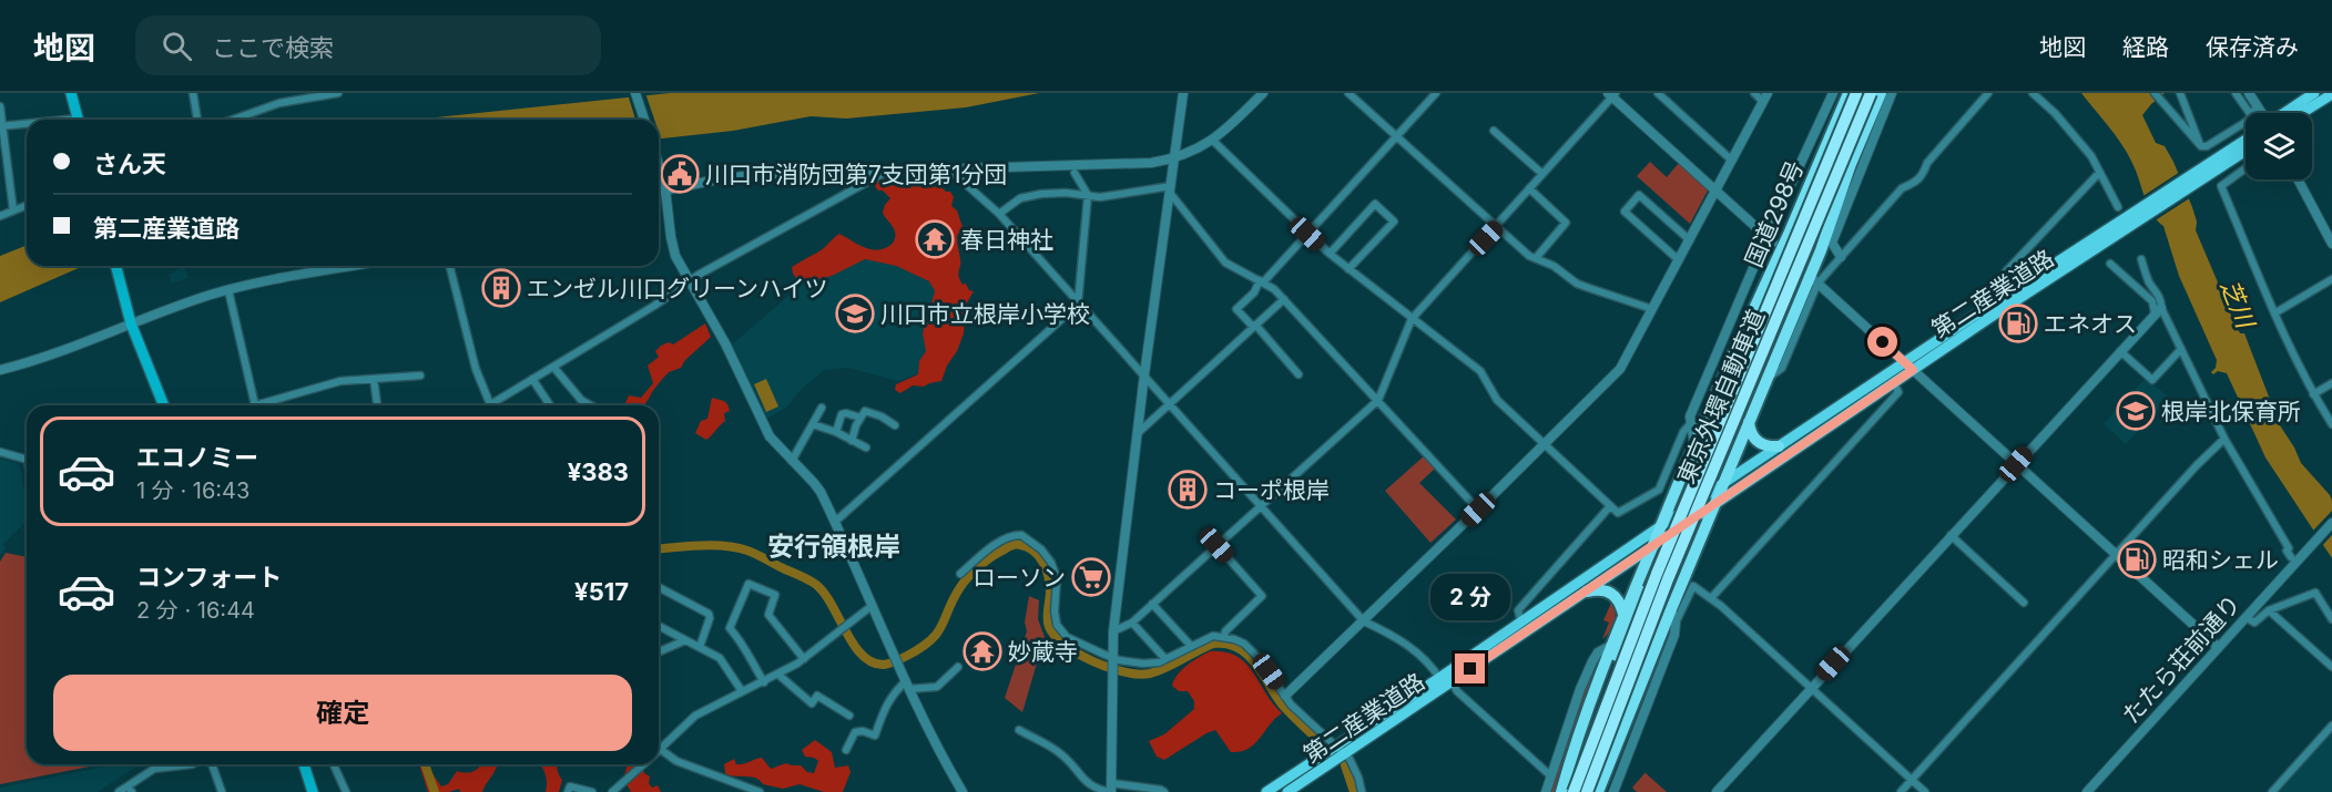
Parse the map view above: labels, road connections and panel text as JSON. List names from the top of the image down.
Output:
{
  "streets": {
    "highway": ["国道298号", "東京外環自動車道"],
    "main road": ["第二産業道路"],
    "street": ["たたら荘前通り"]
  },
  "districts": ["安行領根岸"],
  "water": ["芝川"],
  "places": {
    "public building": ["川口市消防団第7支団第1分団"],
    "temple": ["春日神社", "妙蔵寺"],
    "building": ["エンゼル川口グリーンハイツ", "コーポ根岸"],
    "school or university": ["川口市立根岸小学校", "根岸北保育所"],
    "fuel station": ["エネオス", "昭和シェル"],
    "supermarket": ["ローソン"]
  },
  "page": {
    "header": "地図",
    "search": "ここで検索",
    "nav": ["地図", "経路", "保存済み"],
    "banner": ["さん天", "第二産業道路"],
    "list": [
      {
        "name": "エコノミー",
        "note": "1 分 · 16:43",
        "value": "¥383"
      },
      {
        "name": "コンフォート",
        "note": "2 分 · 16:44",
        "value": "¥517"
      }
    ],
    "bubble": "2 分",
    "buttons": "確定"
  }
}
